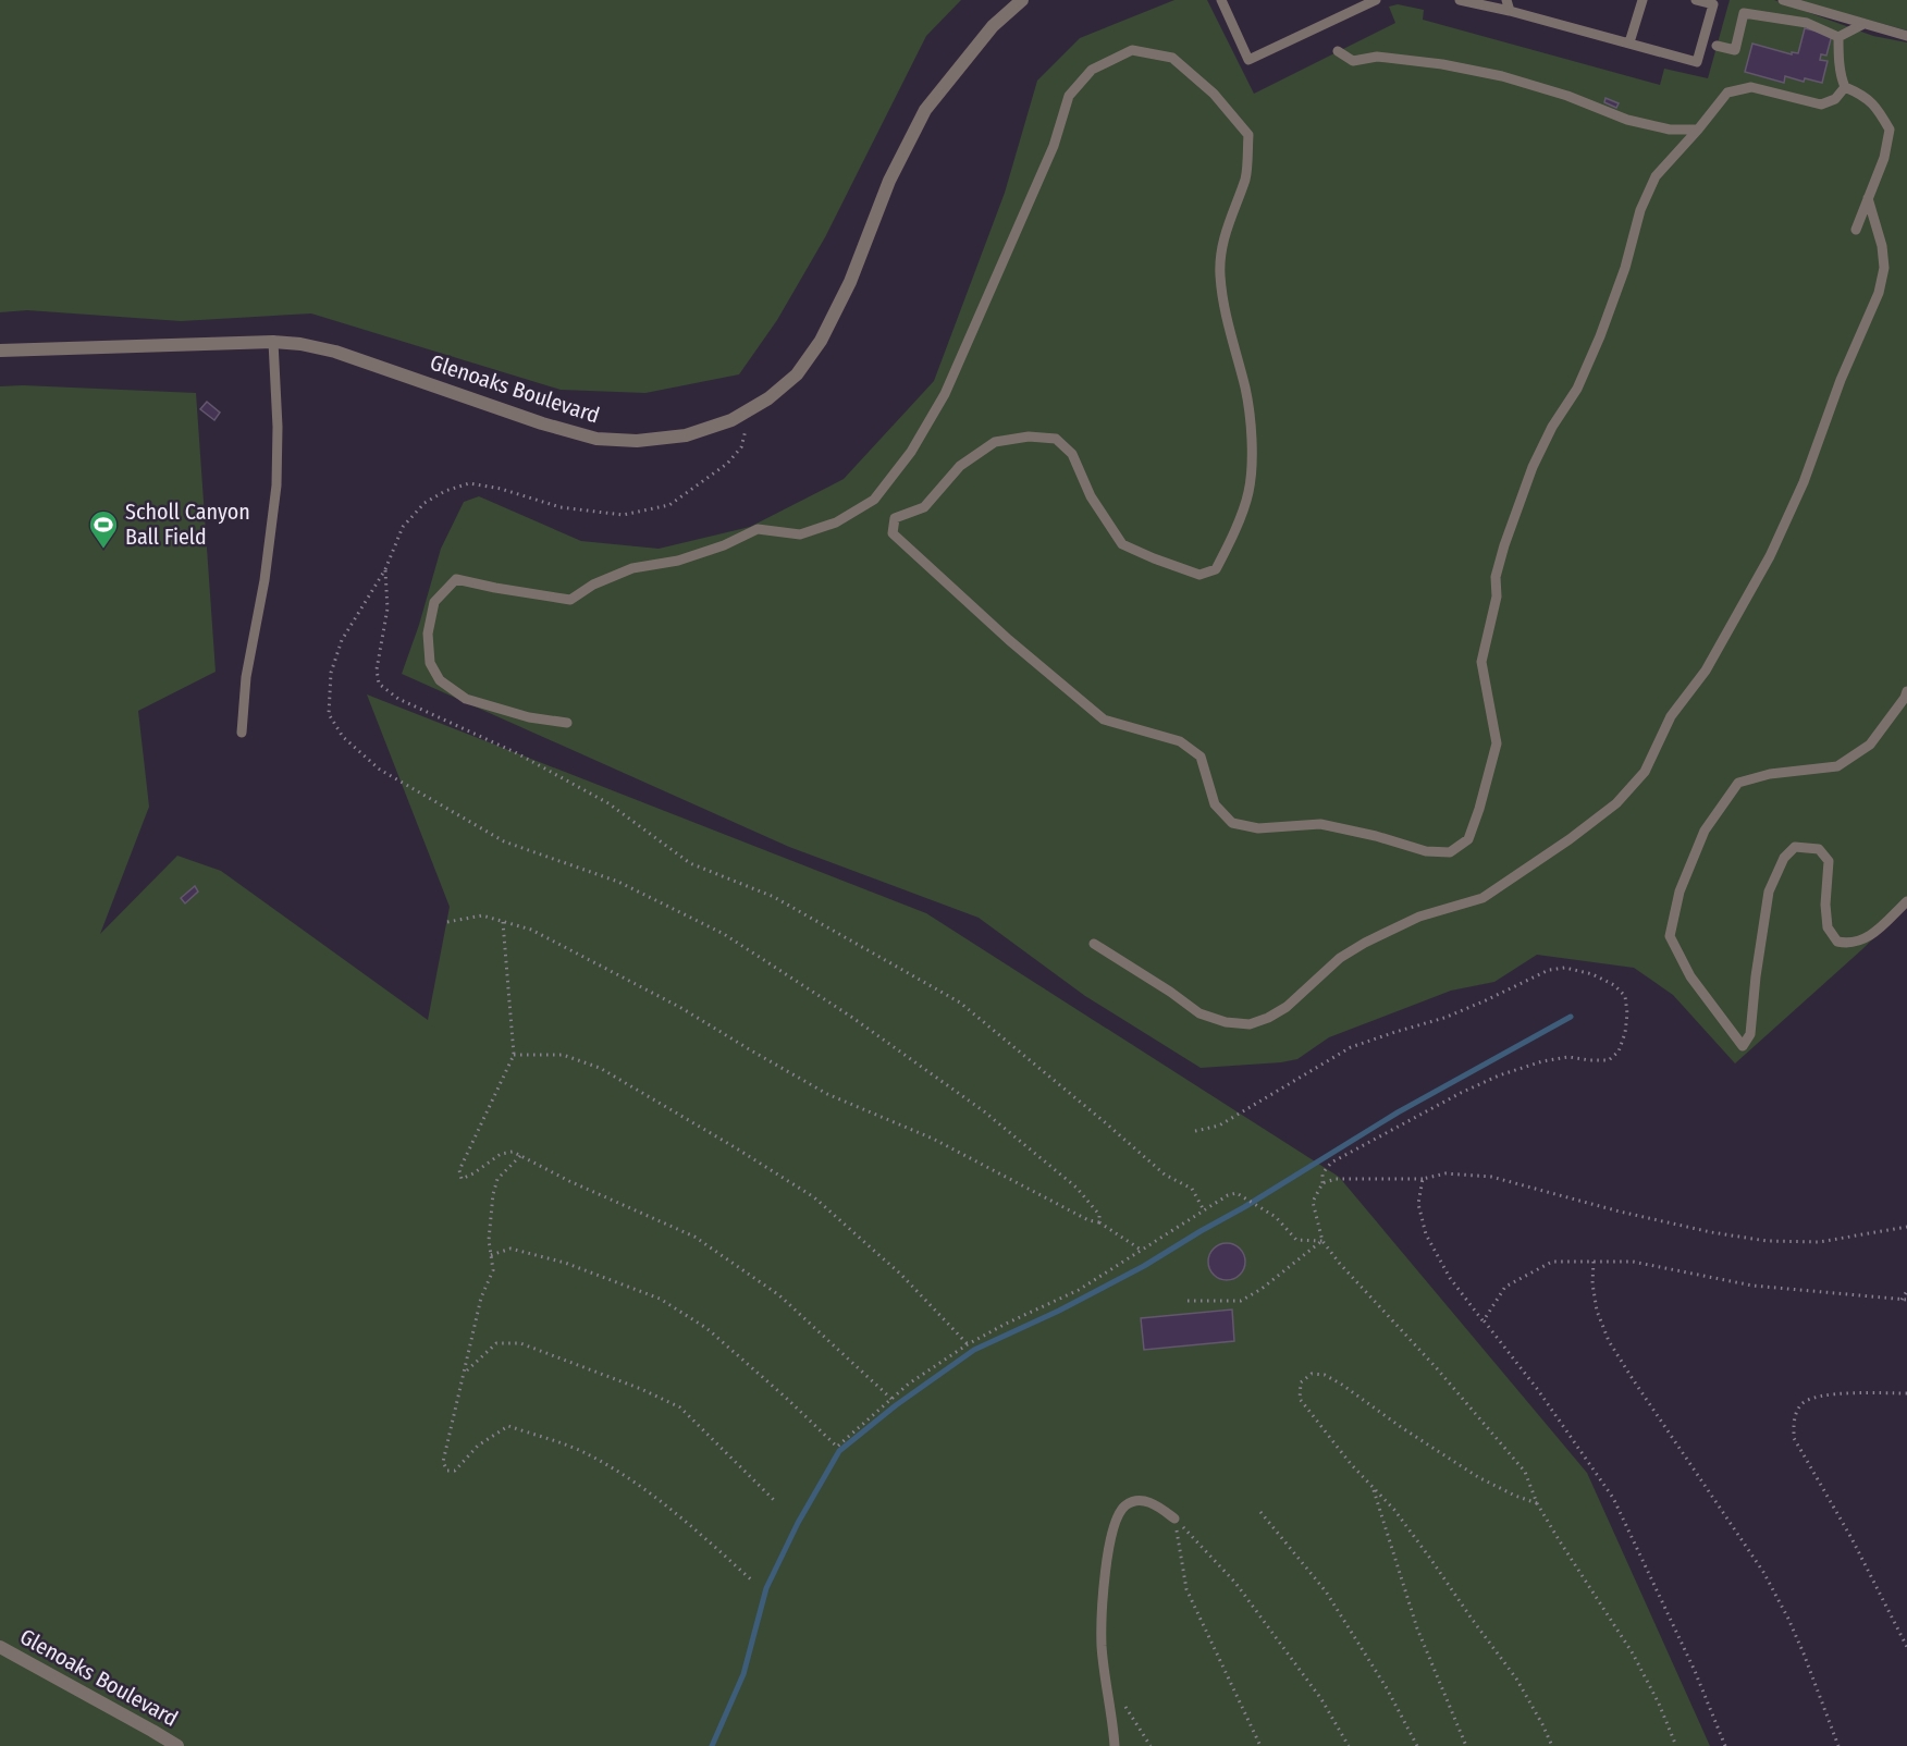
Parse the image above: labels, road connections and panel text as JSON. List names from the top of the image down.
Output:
{
  "streets": {
    "street": ["Glenoaks Boulevard"]
  },
  "places": {
    "sports": ["Scholl Canyon Ball Field"]
  }
}
